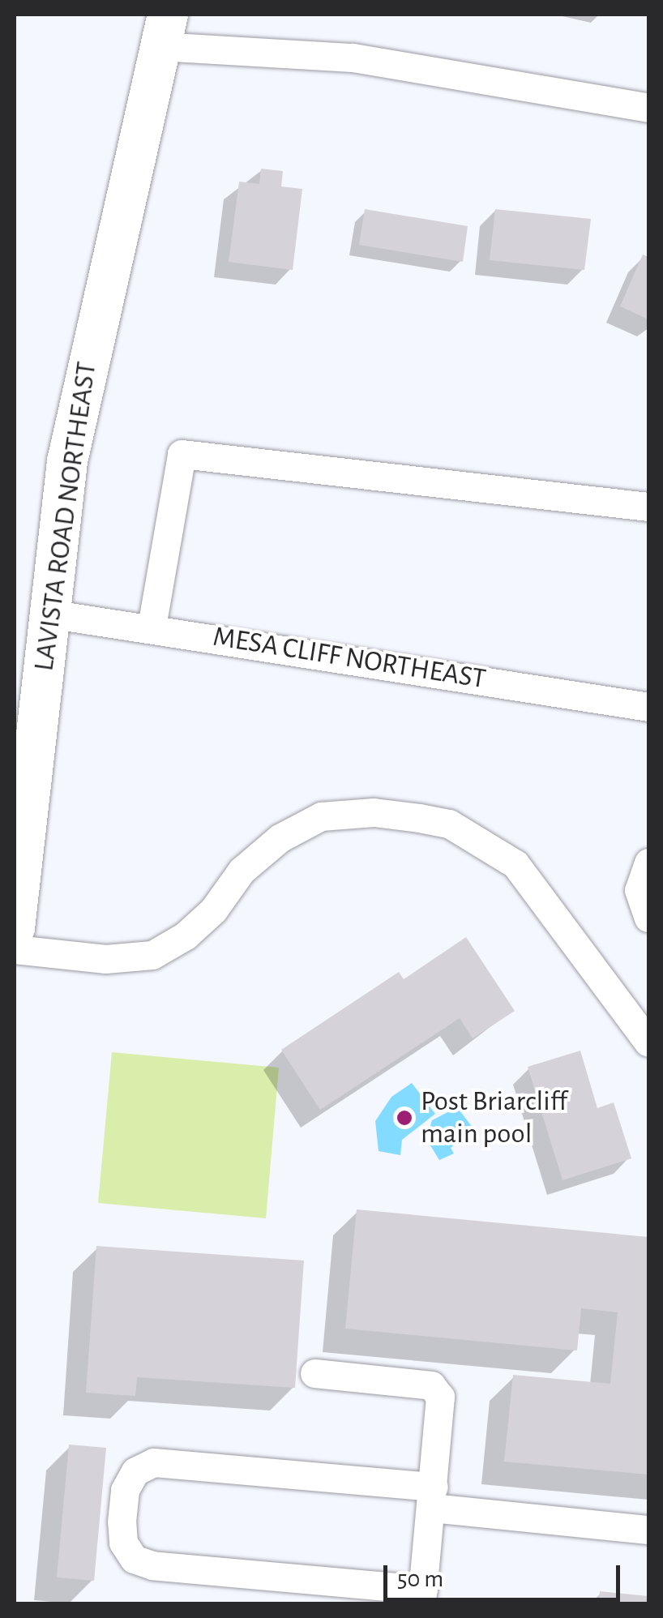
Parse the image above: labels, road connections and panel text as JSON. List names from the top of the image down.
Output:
{
  "streets": {
    "main road": ["LAVISTA ROAD NORTHEAST"],
    "street": ["MESA CLIFF NORTHEAST"]
  },
  "crossings": [
    ["LAVISTA ROAD NORTHEAST", "MESA CLIFF NORTHEAST"]
  ],
  "places": ["Post Briarcliff main pool"],
  "scale_bar": "50 m"
}
